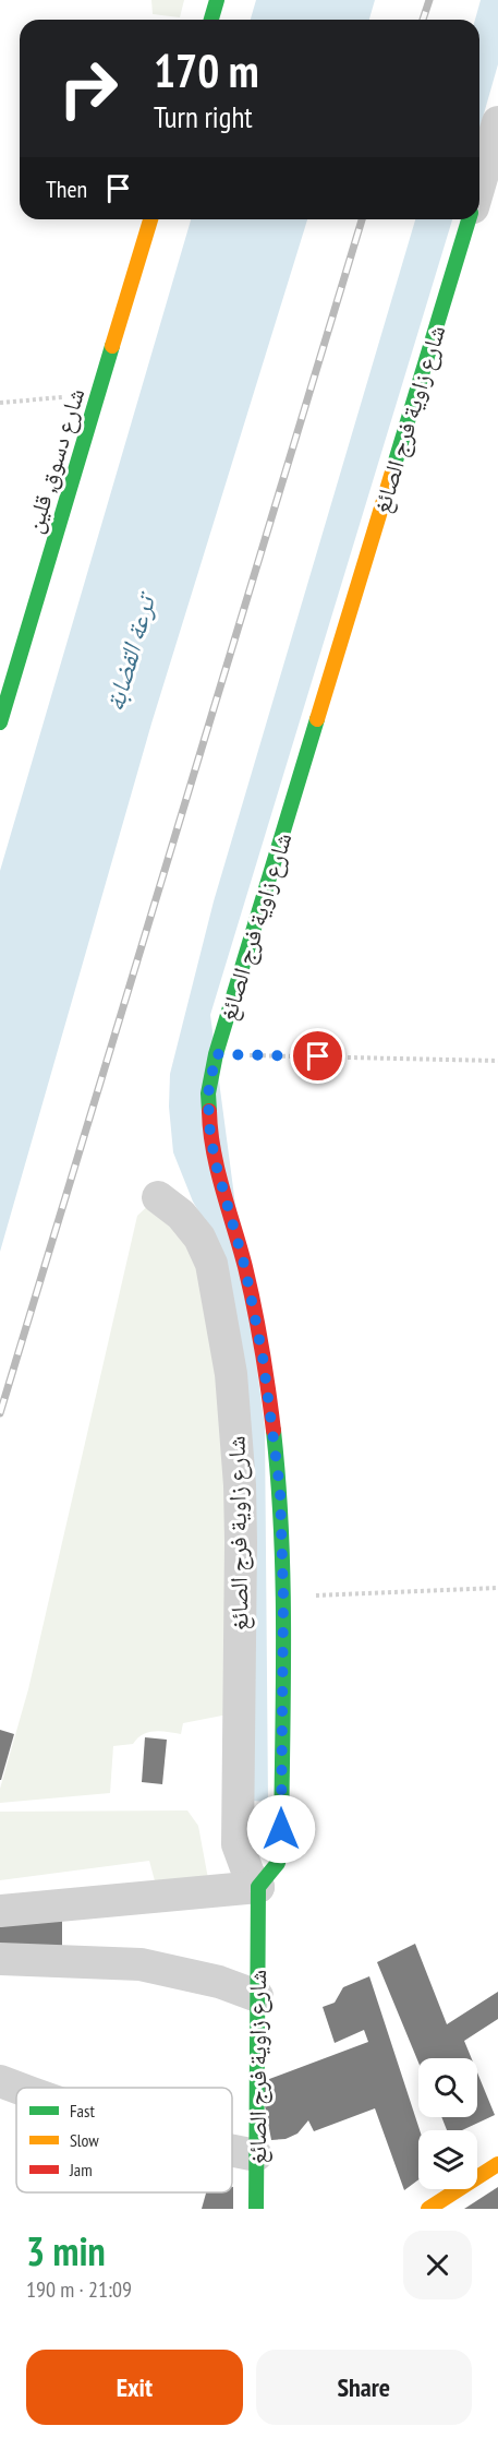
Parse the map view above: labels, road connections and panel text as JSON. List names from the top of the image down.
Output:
{
  "streets": {
    "street": ["شارع زاوية فرج الصائغ", "شارع دسوق, قلين"]
  },
  "water": ["ترعة القضابة"],
  "legend": ["Fast", "Slow", "Jam"],
  "page": {
    "turn": ["170 m", "Turn right"],
    "then": "Then",
    "heading": ["3 min", "190 m · 21:09"],
    "buttons": ["Exit", "Share"]
  }
}
